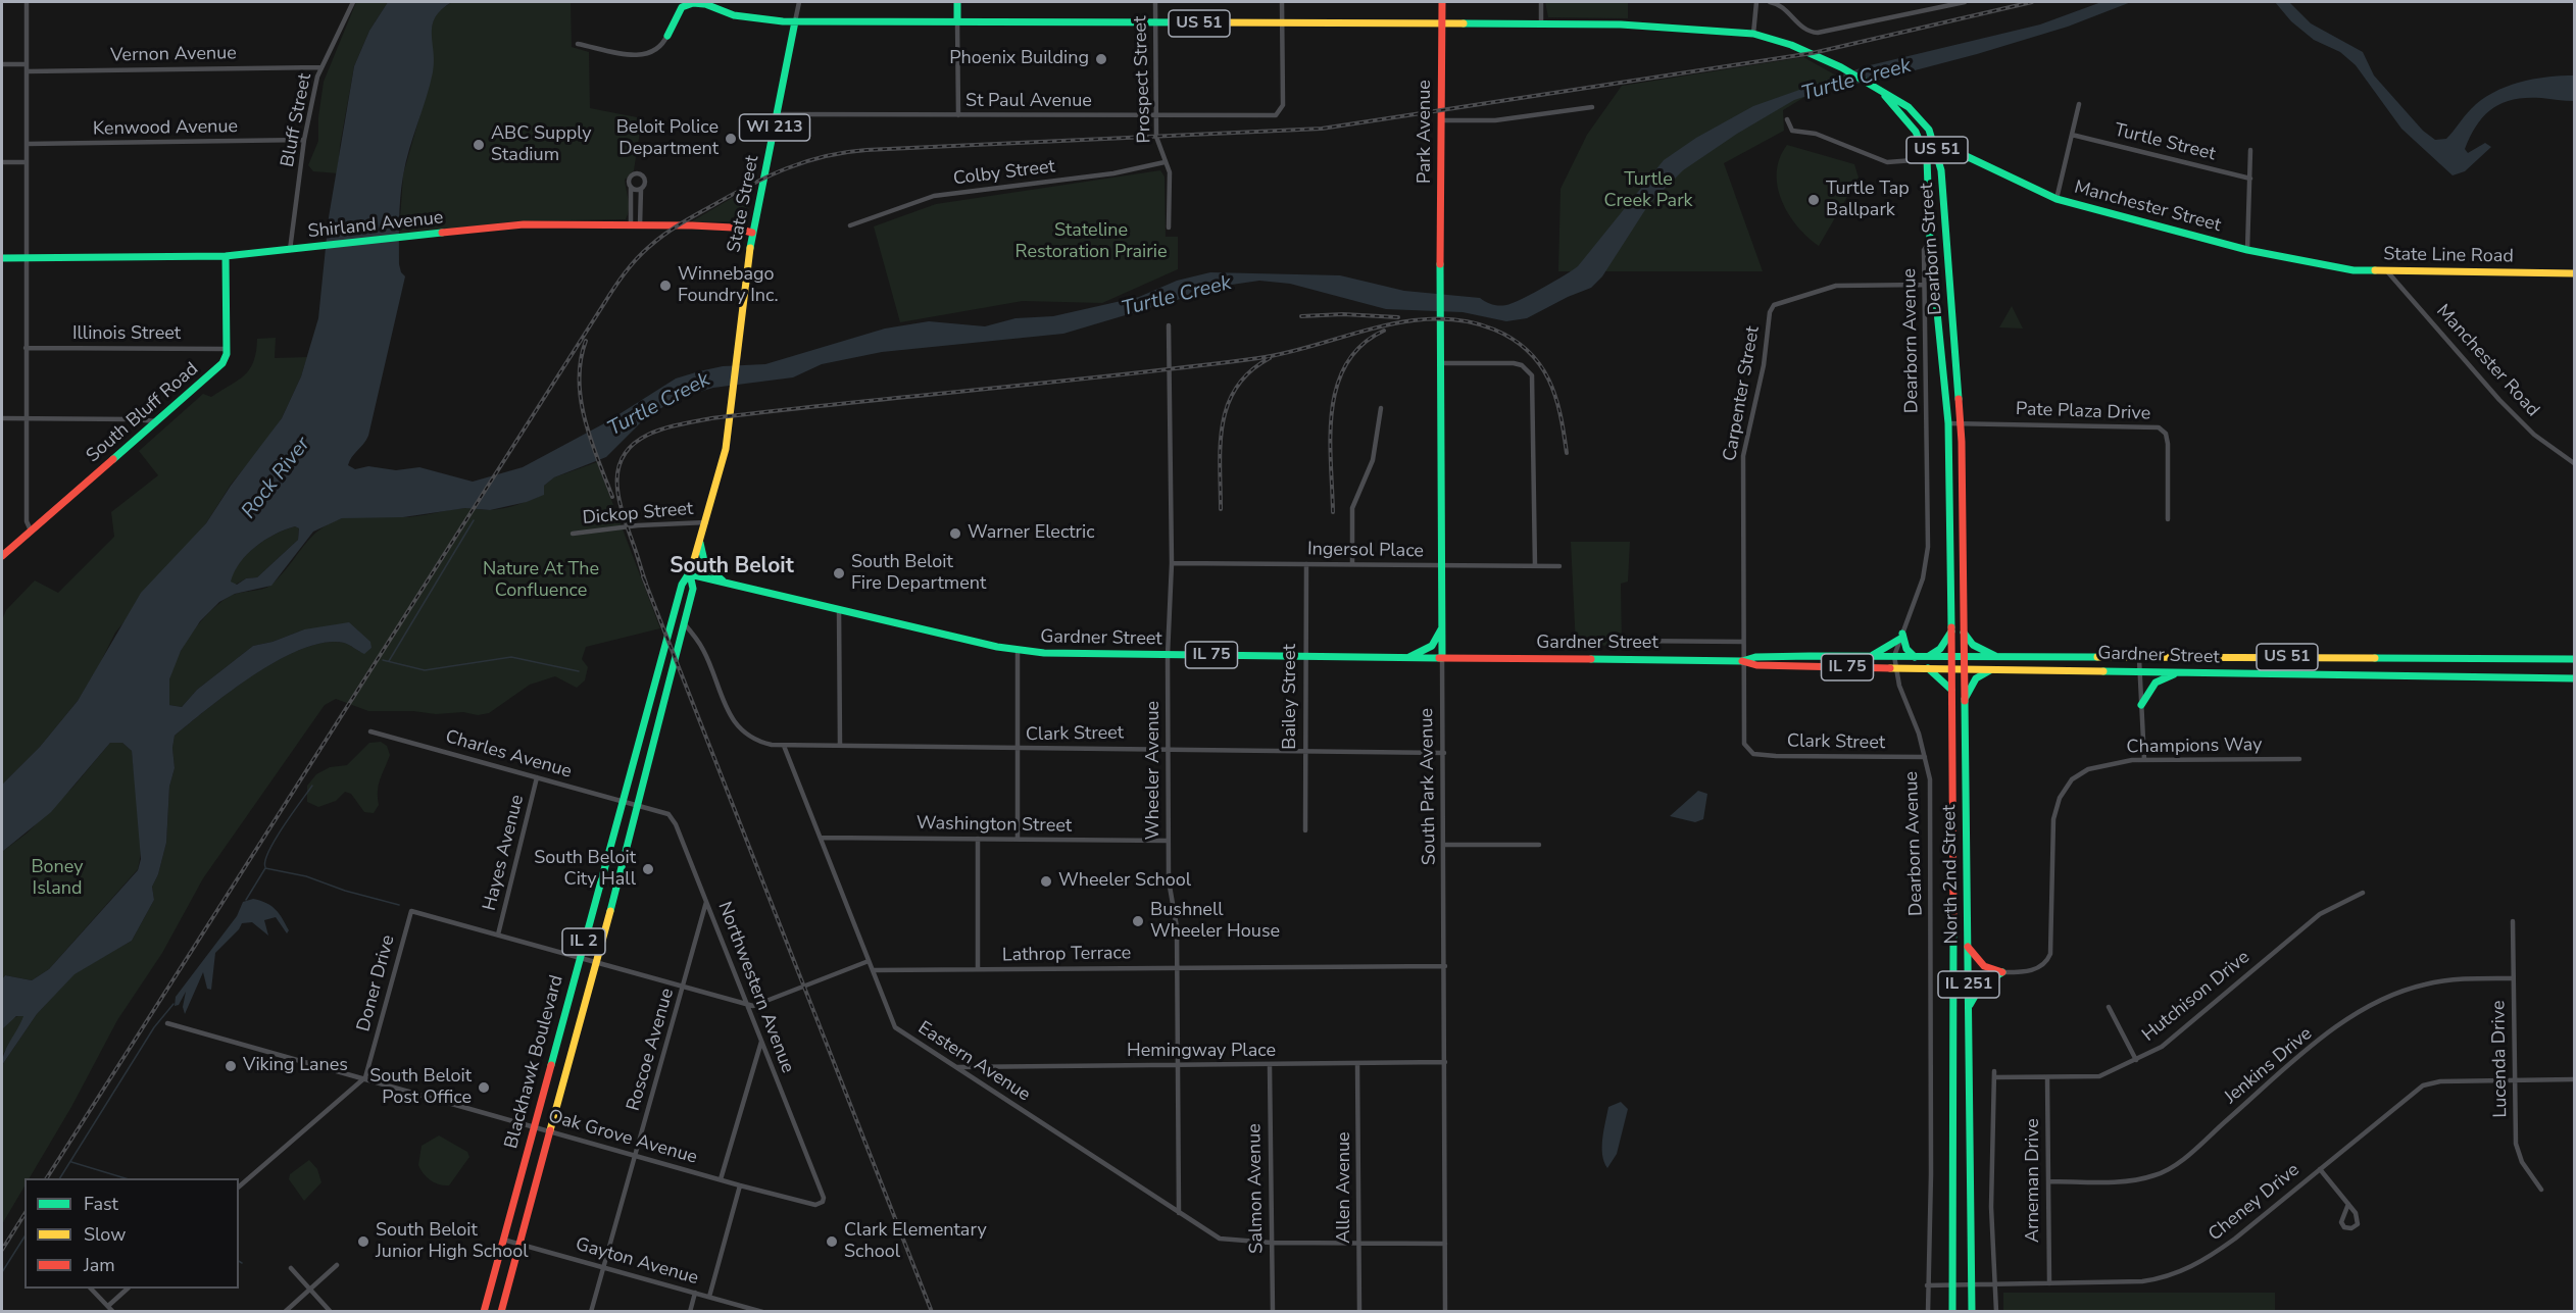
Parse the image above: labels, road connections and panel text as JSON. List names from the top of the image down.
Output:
{
  "streets": {
    "main road": [
      "US 51",
      "WI 213",
      "Park Avenue",
      "State Street",
      "Manchester Street",
      "Shirland Avenue",
      "Dearborn Street",
      "State Line Road",
      "South Bluff Road",
      "Gardner Street",
      "IL 75",
      "South Park Avenue",
      "North 2nd Street",
      "IL 2",
      "IL 251",
      "Blackhawk Boulevard"
    ],
    "street": [
      "Vernon Avenue",
      "Prospect Street",
      "St Paul Avenue",
      "Bluff Street",
      "Kenwood Avenue",
      "Turtle Street",
      "Colby Street",
      "Illinois Street",
      "Dearborn Avenue",
      "Manchester Road",
      "Carpenter Street",
      "Pate Plaza Drive",
      "Dickop Street",
      "Ingersol Place",
      "Bailey Street",
      "Clark Street",
      "Champions Way",
      "Charles Avenue",
      "Wheeler Avenue",
      "Washington Street",
      "Hayes Avenue",
      "Lathrop Terrace",
      "Doner Drive",
      "Northwestern Avenue",
      "Hutchison Drive",
      "Roscoe Avenue",
      "Hemingway Place",
      "Lucenda Drive",
      "Eastern Avenue",
      "Jenkins Drive",
      "Oak Grove Avenue",
      "Arneman Drive",
      "Allen Avenue",
      "Salmon Avenue",
      "Cheney Drive",
      "Gayton Avenue"
    ]
  },
  "crossings": [
    ["US 51", "Prospect Street"],
    ["US 51", "St Paul Avenue"],
    ["US 51", "Park Avenue"],
    ["US 51", "Dearborn Street"],
    ["US 51", "Pate Plaza Drive"],
    ["US 51", "Gardner Street"],
    ["US 51", "North 2nd Street"],
    ["US 51", "IL 251"],
    ["Vernon Avenue", "Bluff Street"],
    ["Prospect Street", "St Paul Avenue"],
    ["Prospect Street", "Colby Street"],
    ["St Paul Avenue", "State Street"],
    ["Bluff Street", "Kenwood Avenue"],
    ["Bluff Street", "Shirland Avenue"],
    ["Park Avenue", "South Park Avenue"],
    ["State Street", "Shirland Avenue"],
    ["State Street", "Blackhawk Boulevard"],
    ["Manchester Street", "Dearborn Street"],
    ["Manchester Street", "State Line Road"],
    ["Dearborn Street", "Dearborn Avenue"],
    ["Dearborn Street", "Pate Plaza Drive"],
    ["State Line Road", "Manchester Road"],
    ["Illinois Street", "South Bluff Road"],
    ["Dearborn Avenue", "Carpenter Street"],
    ["Dearborn Avenue", "Gardner Street"],
    ["Dearborn Avenue", "Clark Street"],
    ["Dearborn Avenue", "Cheney Drive"],
    ["Carpenter Street", "Gardner Street"],
    ["Carpenter Street", "Clark Street"],
    ["Dickop Street", "Blackhawk Boulevard"],
    ["Ingersol Place", "Bailey Street"],
    ["Ingersol Place", "Wheeler Avenue"],
    ["Ingersol Place", "South Park Avenue"],
    ["Gardner Street", "Bailey Street"],
    ["Gardner Street", "Wheeler Avenue"],
    ["Gardner Street", "South Park Avenue"],
    ["Gardner Street", "North 2nd Street"],
    ["Gardner Street", "IL 251"],
    ["Gardner Street", "Blackhawk Boulevard"],
    ["Bailey Street", "Clark Street"],
    ["Clark Street", "Wheeler Avenue"],
    ["Clark Street", "South Park Avenue"],
    ["Clark Street", "Blackhawk Boulevard"],
    ["Clark Street", "Eastern Avenue"],
    ["Charles Avenue", "Hayes Avenue"],
    ["Charles Avenue", "Northwestern Avenue"],
    ["Charles Avenue", "Blackhawk Boulevard"],
    ["Wheeler Avenue", "Washington Street"],
    ["Wheeler Avenue", "Lathrop Terrace"],
    ["Wheeler Avenue", "Hemingway Place"],
    ["Wheeler Avenue", "Eastern Avenue"],
    ["South Park Avenue", "Lathrop Terrace"],
    ["South Park Avenue", "Hemingway Place"],
    ["Washington Street", "Eastern Avenue"],
    ["Hayes Avenue", "Doner Drive"],
    ["North 2nd Street", "IL 251"],
    ["North 2nd Street", "Cheney Drive"],
    ["Lathrop Terrace", "Eastern Avenue"],
    ["Doner Drive", "Oak Grove Avenue"],
    ["Northwestern Avenue", "Roscoe Avenue"],
    ["Northwestern Avenue", "Blackhawk Boulevard"],
    ["Northwestern Avenue", "Oak Grove Avenue"],
    ["Hutchison Drive", "Arneman Drive"],
    ["Hutchison Drive", "Cheney Drive"],
    ["Roscoe Avenue", "Oak Grove Avenue"],
    ["Roscoe Avenue", "Gayton Avenue"],
    ["Hemingway Place", "Eastern Avenue"],
    ["Hemingway Place", "Allen Avenue"],
    ["Hemingway Place", "Salmon Avenue"],
    ["Lucenda Drive", "Jenkins Drive"],
    ["Lucenda Drive", "Cheney Drive"],
    ["Blackhawk Boulevard", "Oak Grove Avenue"],
    ["Blackhawk Boulevard", "Gayton Avenue"],
    ["Eastern Avenue", "Salmon Avenue"],
    ["Jenkins Drive", "Arneman Drive"],
    ["Arneman Drive", "Cheney Drive"]
  ],
  "districts": ["South Beloit"],
  "water": ["Turtle Creek", "Rock River"],
  "parks": [
    "Turtle Creek Park",
    "Stateline Restoration Prairie",
    "Nature At The Confluence",
    "Boney Island"
  ],
  "places": [
    "Phoenix Building",
    "Beloit Police Department",
    "ABC Supply Stadium",
    "Turtle Tap Ballpark",
    "Winnebago Foundry Inc.",
    "Warner Electric",
    "South Beloit Fire Department",
    "South Beloit City Hall",
    "Wheeler School",
    "Bushnell Wheeler House",
    "Viking Lanes",
    "South Beloit Post Office",
    "South Beloit Junior High School",
    "Clark Elementary School"
  ],
  "legend": ["Fast", "Slow", "Jam"]
}
